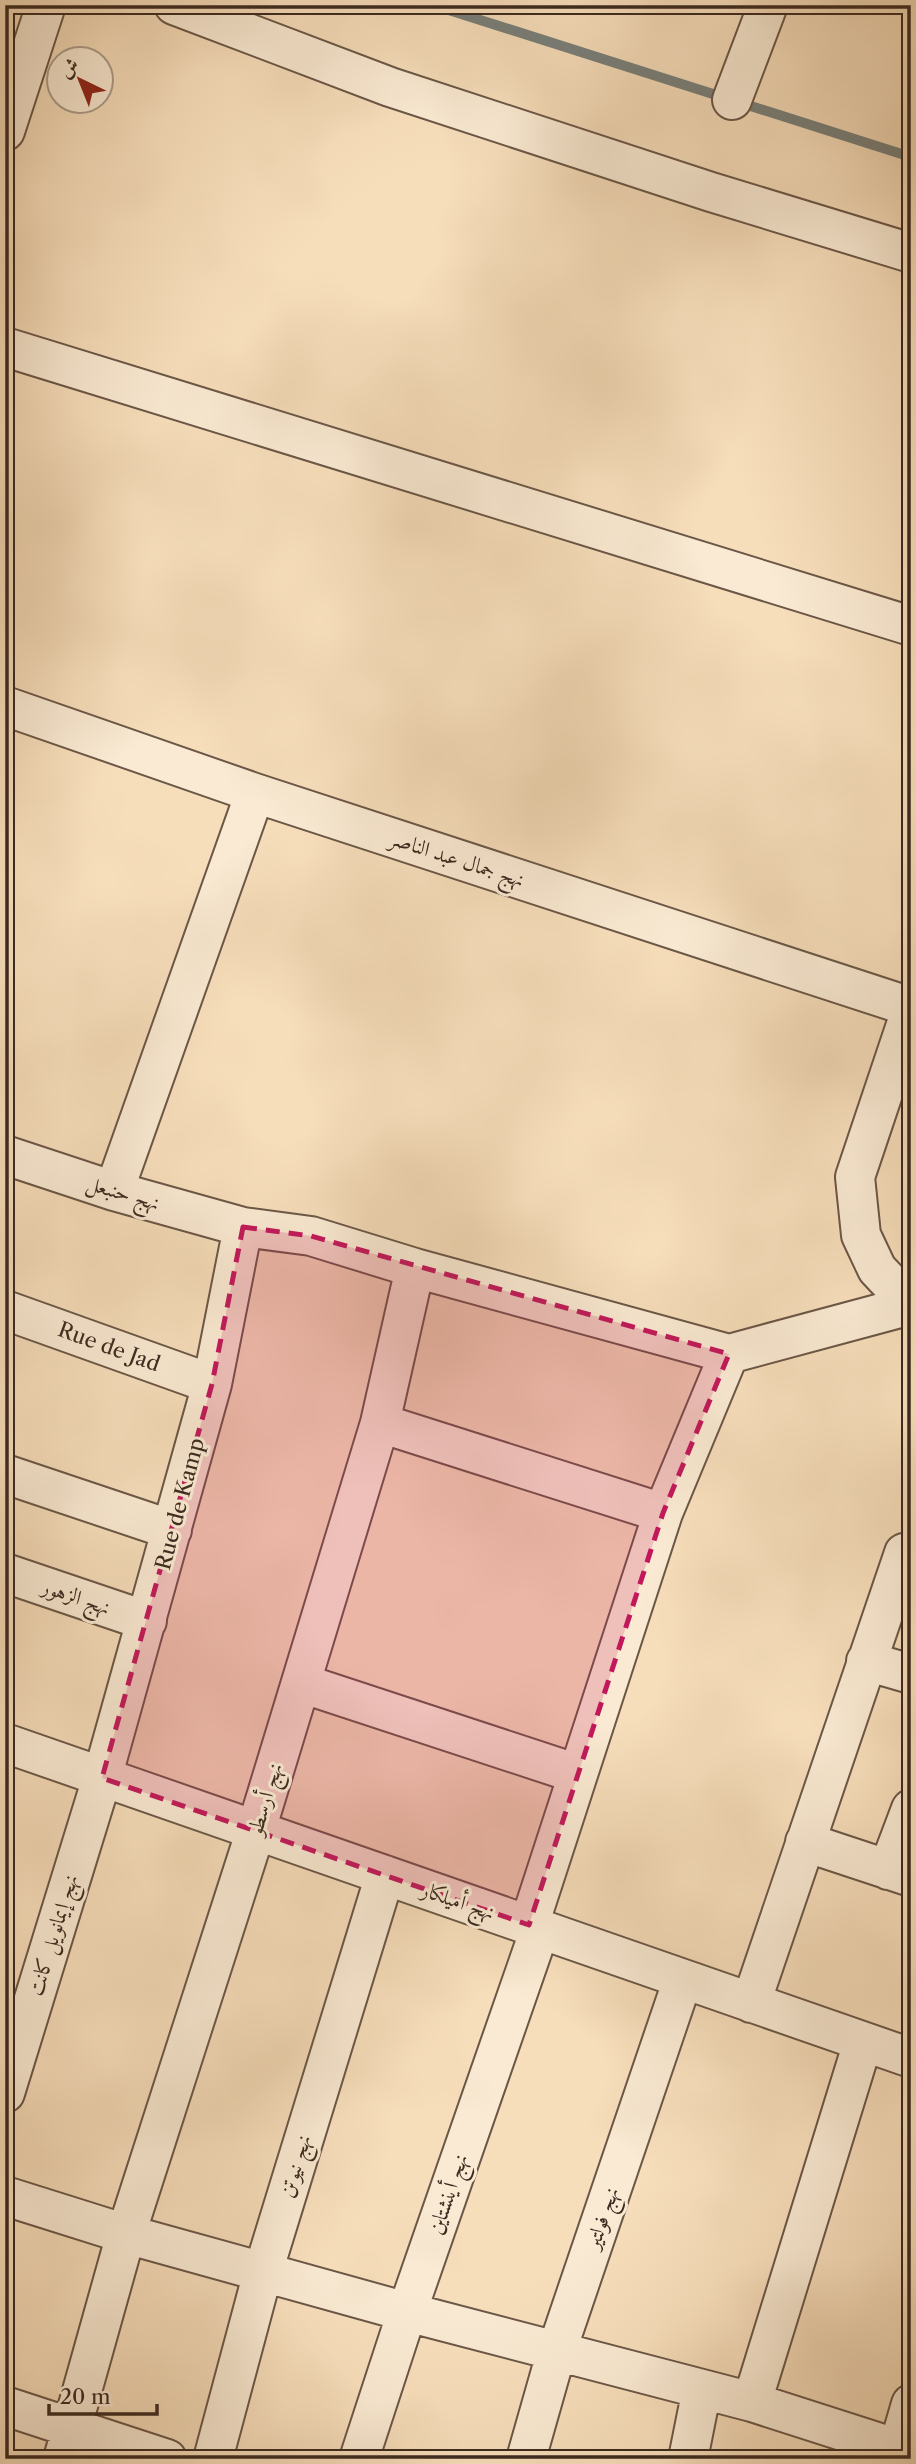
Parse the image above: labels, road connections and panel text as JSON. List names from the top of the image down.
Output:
{
  "streets": {
    "street": [
      "نهج جمال عبد الناصر",
      "نهج حنبعل",
      "Rue de Jad",
      "Rue de Kamp",
      "نهج الزهور",
      "نهج أرسطو",
      "نهج أميلكار",
      "نهج إيمانويل كانت",
      "نهج نيوتن",
      "نهج أينشتاين",
      "نهج فولتير"
    ]
  },
  "crossings": [
    ["نهج حنبعل", "Rue de Kamp"],
    ["نهج حنبعل", "نهج أرسطو"],
    ["نهج حنبعل", "نهج أينشتاين"],
    ["Rue de Jad", "Rue de Kamp"],
    ["Rue de Kamp", "نهج الزهور"],
    ["Rue de Kamp", "نهج أميلكار"],
    ["Rue de Kamp", "نهج إيمانويل كانت"],
    ["نهج أرسطو", "نهج أميلكار"],
    ["نهج أميلكار", "نهج إيمانويل كانت"],
    ["نهج أميلكار", "نهج نيوتن"],
    ["نهج أميلكار", "نهج أينشتاين"],
    ["نهج أميلكار", "نهج فولتير"]
  ],
  "scale_bar": "20 m",
  "north": "top left"
}
